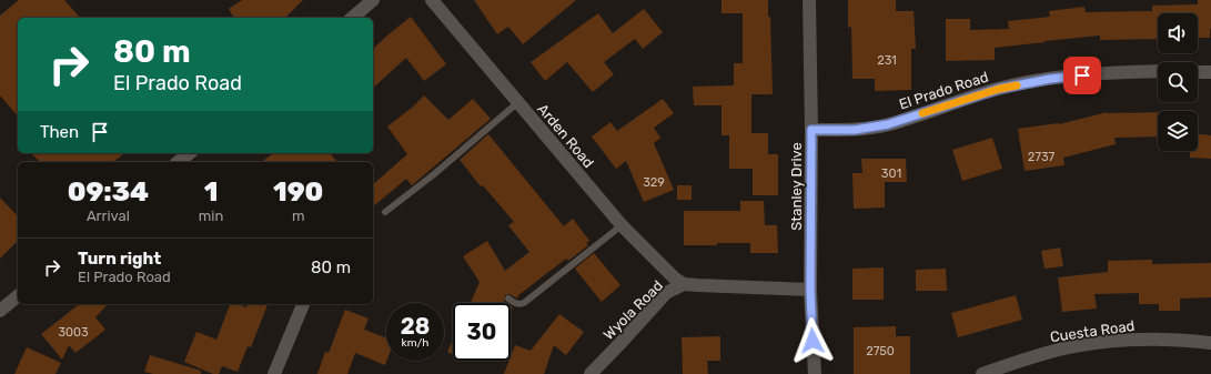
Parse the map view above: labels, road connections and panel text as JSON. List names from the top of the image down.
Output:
{
  "streets": {
    "street": [
      "El Prado Road",
      "Arden Road",
      "Stanley Drive",
      "Wyola Road",
      "Cuesta Road"
    ]
  },
  "crossings": [
    ["El Prado Road", "Stanley Drive"],
    ["Arden Road", "Wyola Road"],
    ["Stanley Drive", "Wyola Road"]
  ],
  "house_numbers": [
    "231",
    "2737",
    "301",
    "329",
    "3003",
    "2750"
  ],
  "page": {
    "turn": ["80 m", "El Prado Road"],
    "then": "Then",
    "eta": [
      "09:34",
      "Arrival",
      "1",
      "min",
      "190",
      "m"
    ],
    "list": [
      {
        "name": "Turn right",
        "note": "El Prado Road",
        "value": "80 m"
      }
    ],
    "speed": "28 km/h",
    "limit": "30"
  }
}
